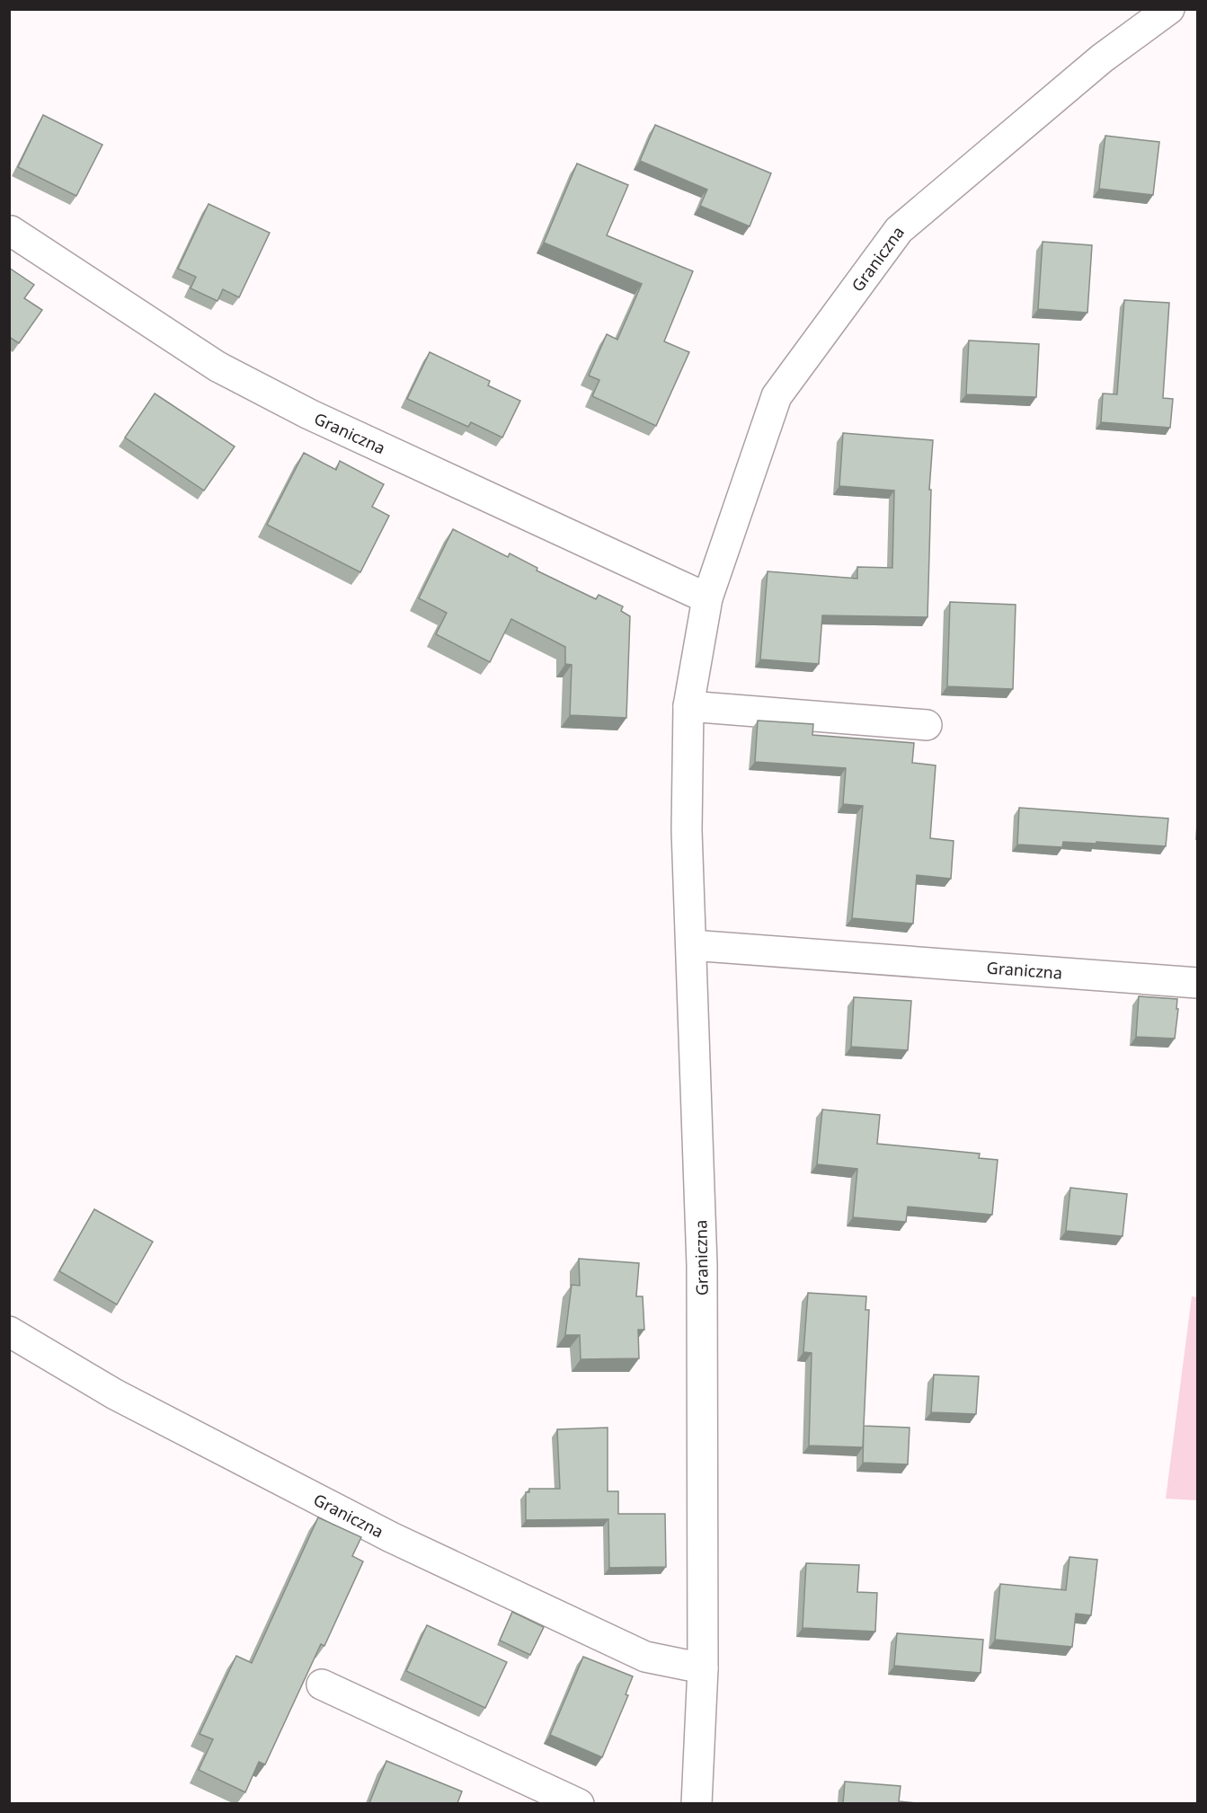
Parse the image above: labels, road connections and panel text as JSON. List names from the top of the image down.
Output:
{
  "streets": {
    "street": ["Graniczna"]
  }
}
